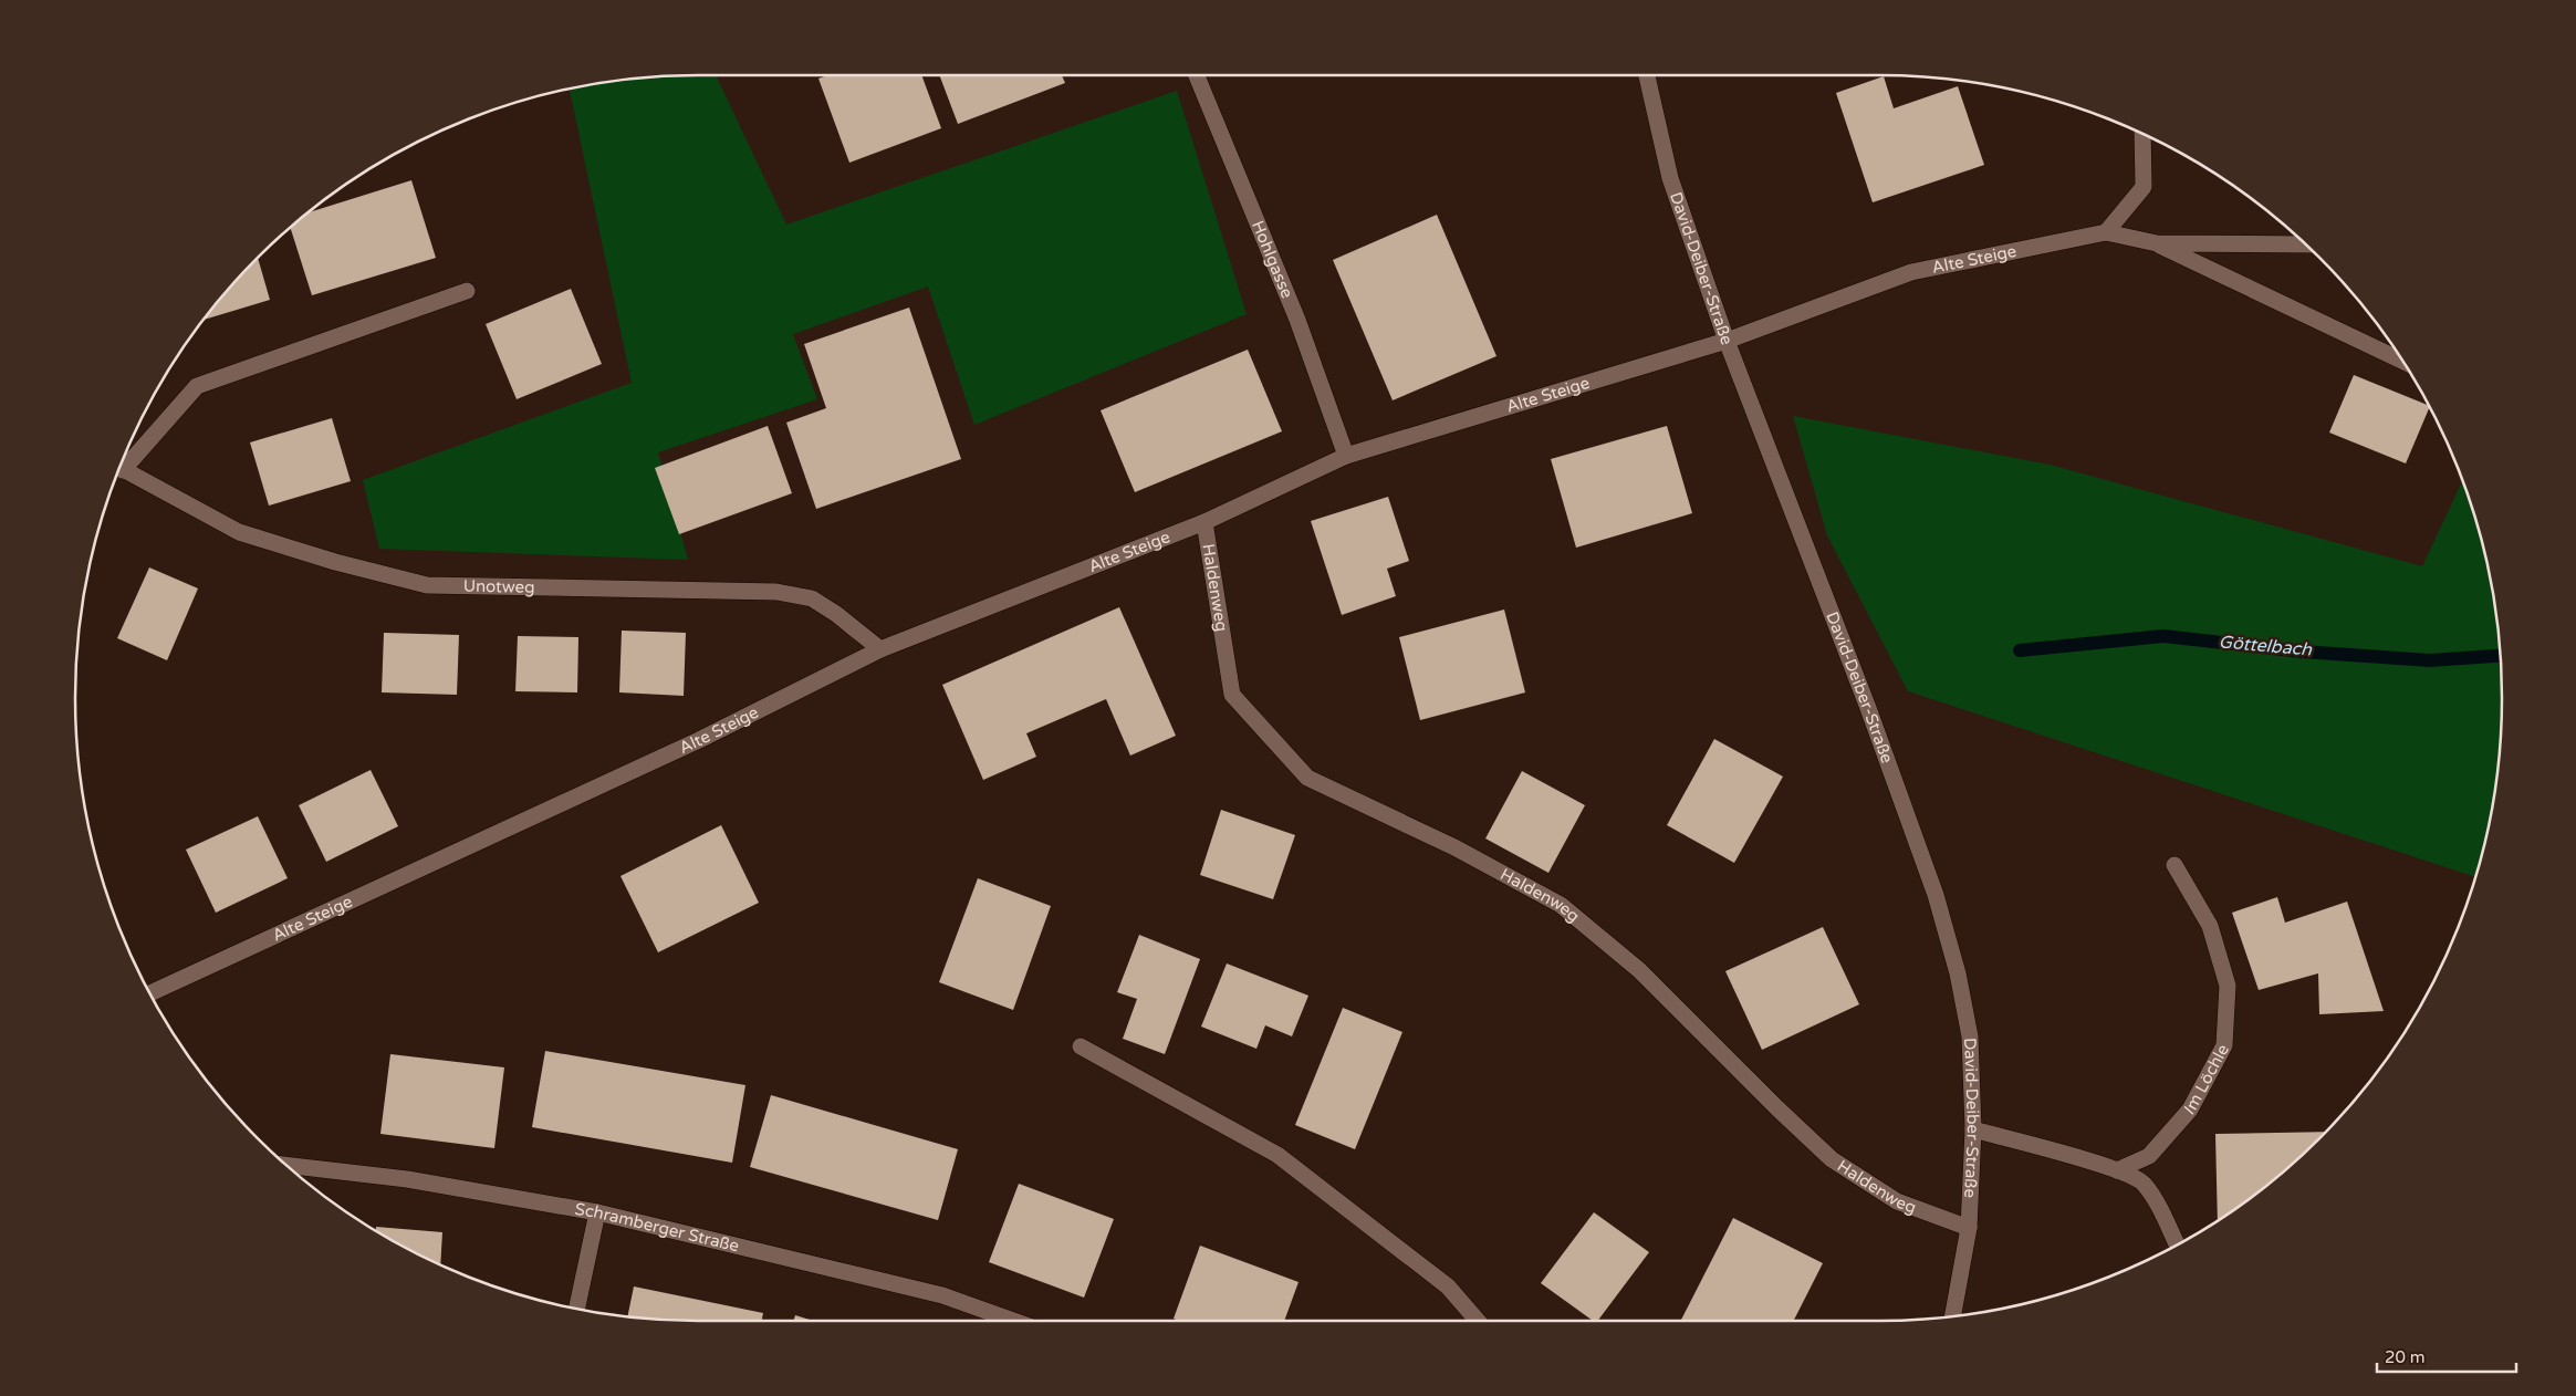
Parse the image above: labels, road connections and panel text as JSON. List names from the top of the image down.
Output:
{
  "streets": {
    "street": [
      "Alte Steige",
      "Hohlgasse",
      "David-Deiber-Straße",
      "Unotweg",
      "Haldenweg",
      "Im Löchle",
      "Schramberger Straße"
    ]
  },
  "crossings": [
    ["Alte Steige", "Hohlgasse"],
    ["Alte Steige", "David-Deiber-Straße"],
    ["Alte Steige", "Unotweg"],
    ["Alte Steige", "Haldenweg"],
    ["David-Deiber-Straße", "Haldenweg"]
  ],
  "water": ["Göttelbach"],
  "scale_bar": "20 m"
}
